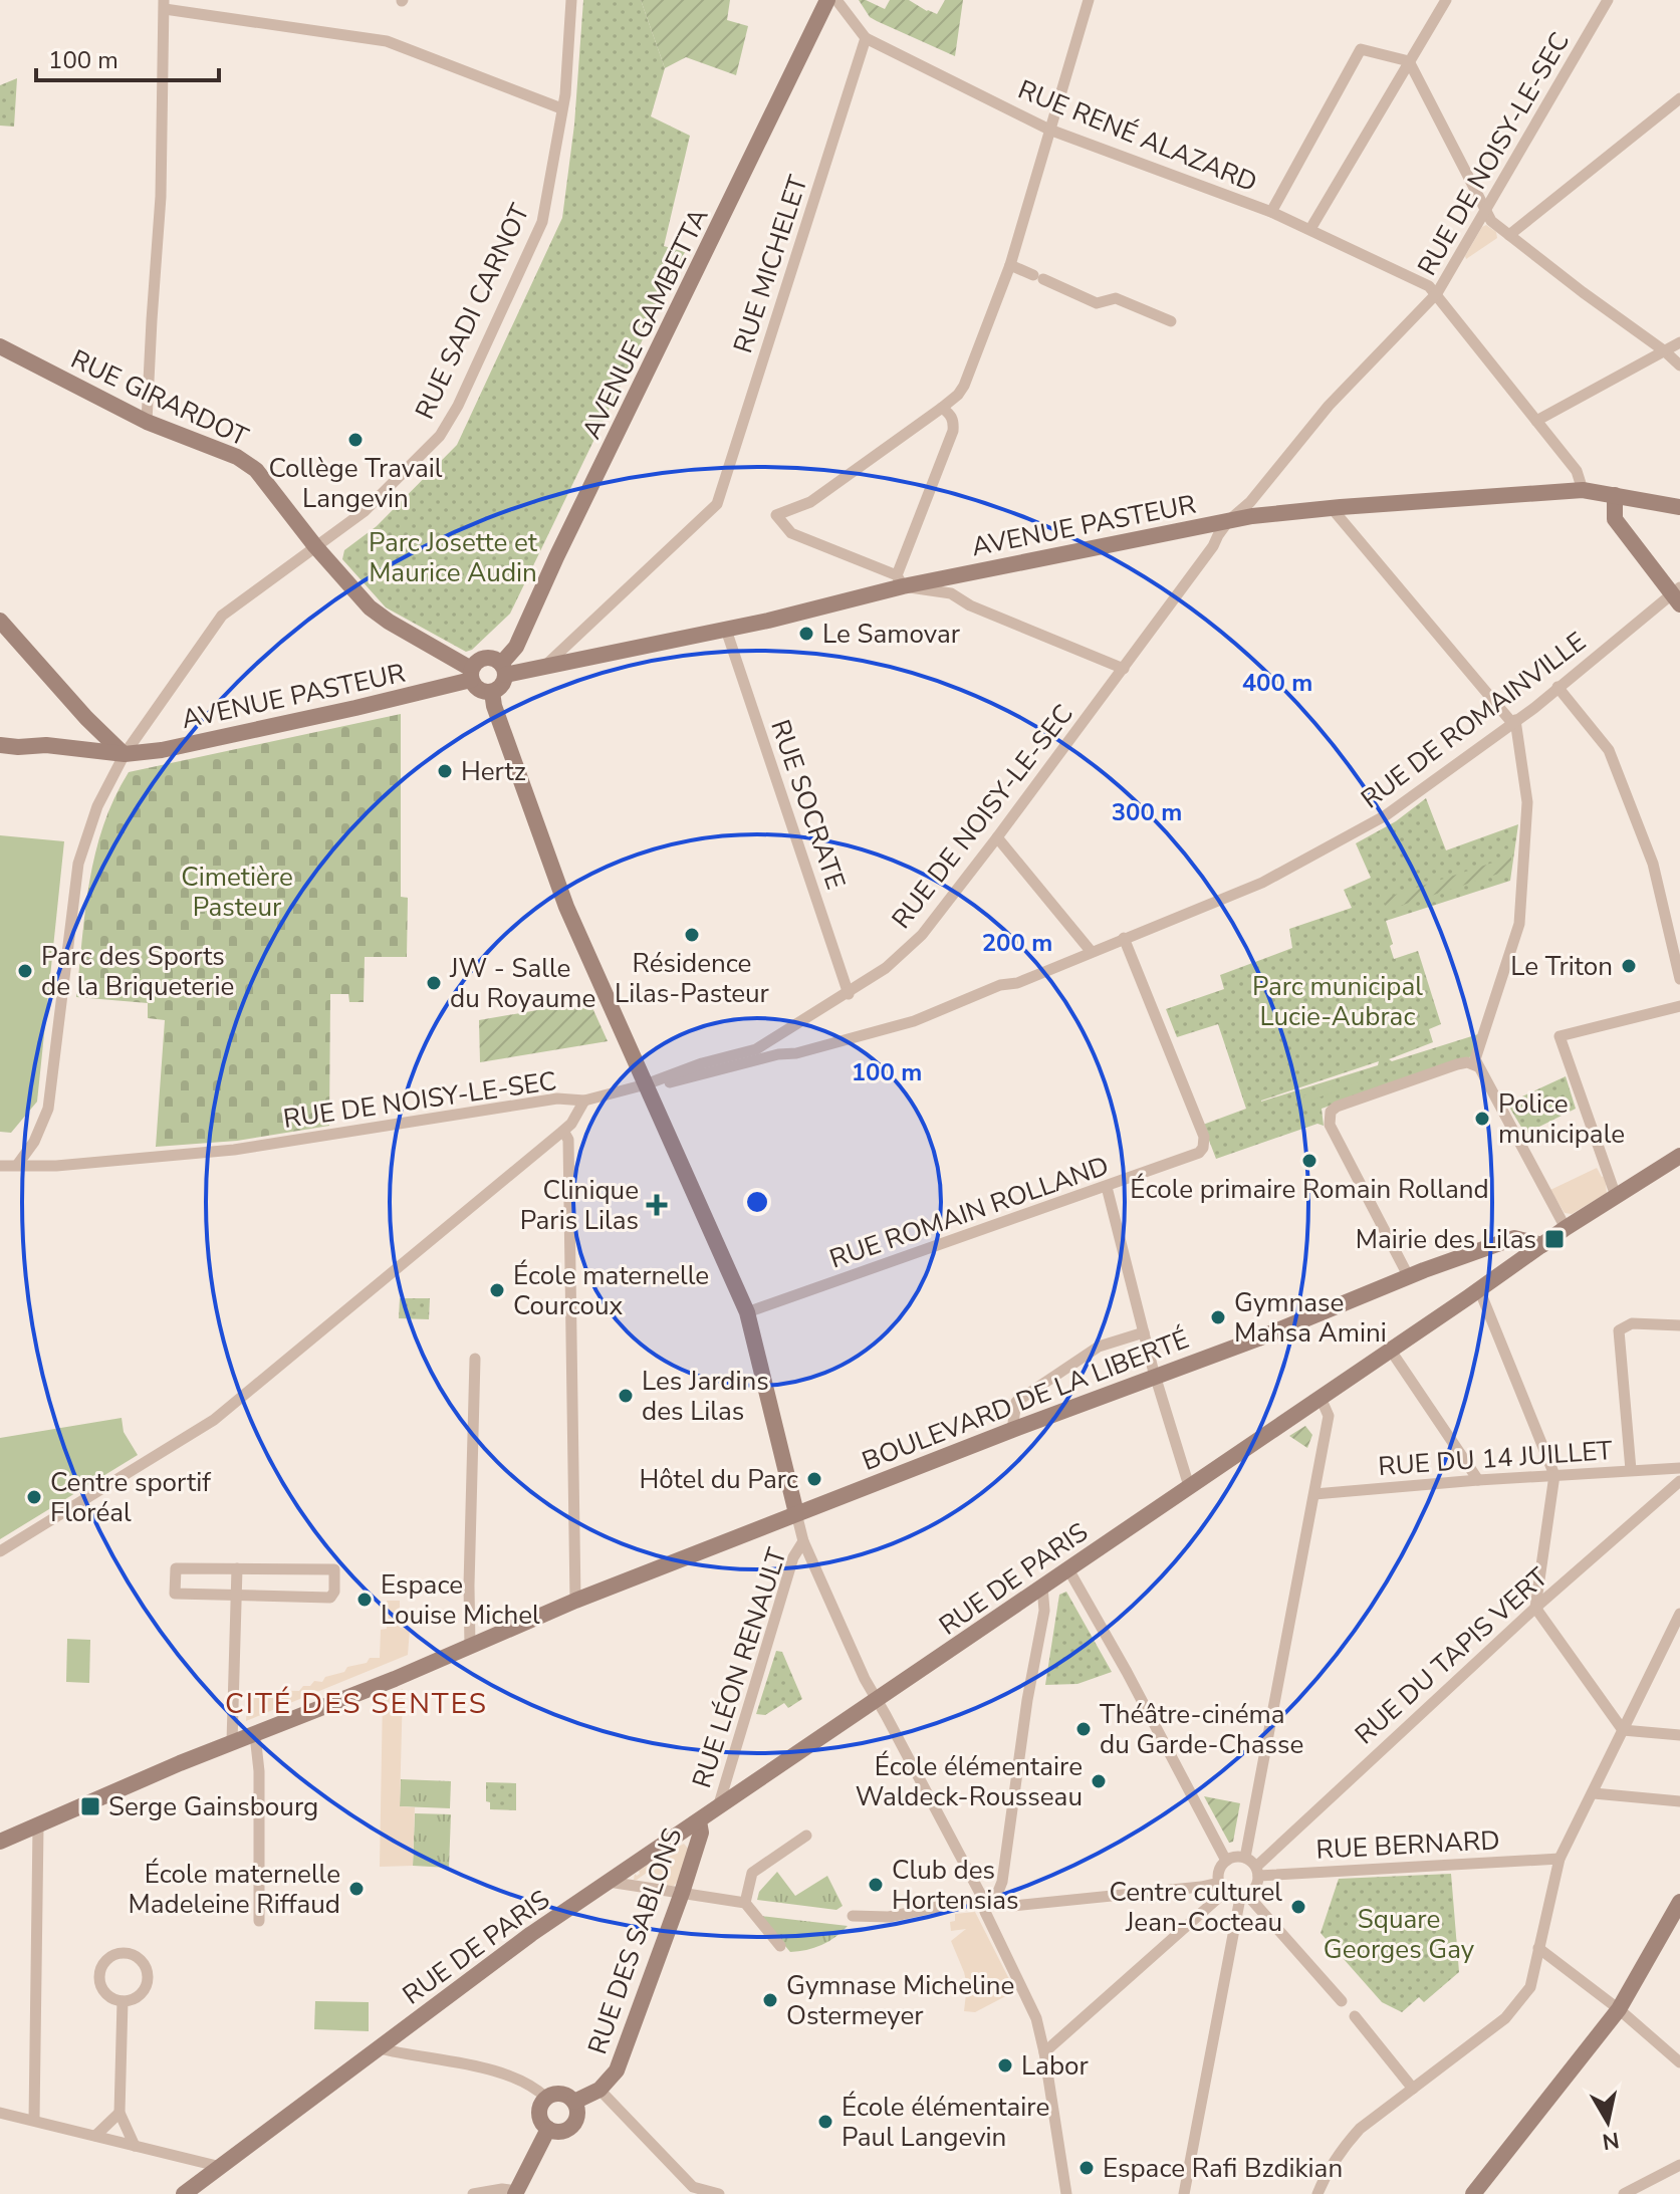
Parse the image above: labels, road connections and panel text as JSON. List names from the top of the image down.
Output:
{
  "streets": {
    "main road": [
      "AVENUE GAMBETTA",
      "RUE GIRARDOT",
      "AVENUE PASTEUR",
      "BOULEVARD DE LA LIBERTÉ",
      "RUE DE PARIS",
      "RUE DES SABLONS"
    ],
    "street": [
      "RUE RENÉ ALAZARD",
      "RUE DE NOISY-LE-SEC",
      "RUE MICHELET",
      "RUE SADI CARNOT",
      "RUE DE ROMAINVILLE",
      "RUE SOCRATE",
      "RUE ROMAIN ROLLAND",
      "RUE DU 14 JUILLET",
      "RUE DU TAPIS VERT",
      "RUE LÉON RENAULT",
      "RUE BERNARD"
    ]
  },
  "crossings": [
    ["RUE RENÉ ALAZARD", "RUE DE NOISY-LE-SEC"],
    ["RUE RENÉ ALAZARD", "RUE MICHELET"],
    ["RUE DE NOISY-LE-SEC", "RUE SADI CARNOT"],
    ["RUE DE NOISY-LE-SEC", "AVENUE PASTEUR"],
    ["RUE DE NOISY-LE-SEC", "RUE DE ROMAINVILLE"],
    ["RUE DE NOISY-LE-SEC", "RUE SOCRATE"],
    ["RUE MICHELET", "AVENUE PASTEUR"],
    ["RUE SADI CARNOT", "RUE GIRARDOT"],
    ["RUE SADI CARNOT", "AVENUE PASTEUR"],
    ["AVENUE GAMBETTA", "RUE GIRARDOT"],
    ["AVENUE GAMBETTA", "AVENUE PASTEUR"],
    ["RUE GIRARDOT", "AVENUE PASTEUR"],
    ["AVENUE PASTEUR", "RUE SOCRATE"],
    ["RUE DE ROMAINVILLE", "RUE ROMAIN ROLLAND"],
    ["BOULEVARD DE LA LIBERTÉ", "RUE DE PARIS"],
    ["RUE DE PARIS", "RUE LÉON RENAULT"],
    ["RUE DE PARIS", "RUE DES SABLONS"],
    ["RUE DU TAPIS VERT", "RUE BERNARD"]
  ],
  "districts": ["CITÉ DES SENTES"],
  "parks": [
    "Parc Josette et Maurice Audin",
    "Cimetière Pasteur",
    "Parc municipal Lucie-Aubrac",
    "Square Georges Gay"
  ],
  "places": {
    "other": [
      "Collège Travail Langevin",
      "Le Samovar",
      "Hertz",
      "Résidence Lilas-Pasteur",
      "Le Triton",
      "Parc des Sports de la Briqueterie",
      "JW - Salle du Royaume",
      "Police municipale",
      "École primaire Romain Rolland",
      "École maternelle Courcoux",
      "Gymnase Mahsa Amini",
      "Les Jardins des Lilas",
      "Hôtel du Parc",
      "Centre sportif Floréal",
      "Espace Louise Michel",
      "Théâtre-cinéma du Garde-Chasse",
      "École élémentaire Waldeck-Rousseau",
      "Club des Hortensias",
      "École maternelle Madeleine Riffaud",
      "Centre culturel Jean-Cocteau",
      "Gymnase Micheline Ostermeyer",
      "Labor",
      "École élémentaire Paul Langevin",
      "Espace Rafi Bzdikian"
    ],
    "health": ["Clinique Paris Lilas"],
    "transit": ["Mairie des Lilas", "Serge Gainsbourg"]
  },
  "scale_bar": "100 m",
  "north": "bottom",
  "rings": [
    "400 m",
    "300 m",
    "200 m",
    "100 m"
  ]
}
